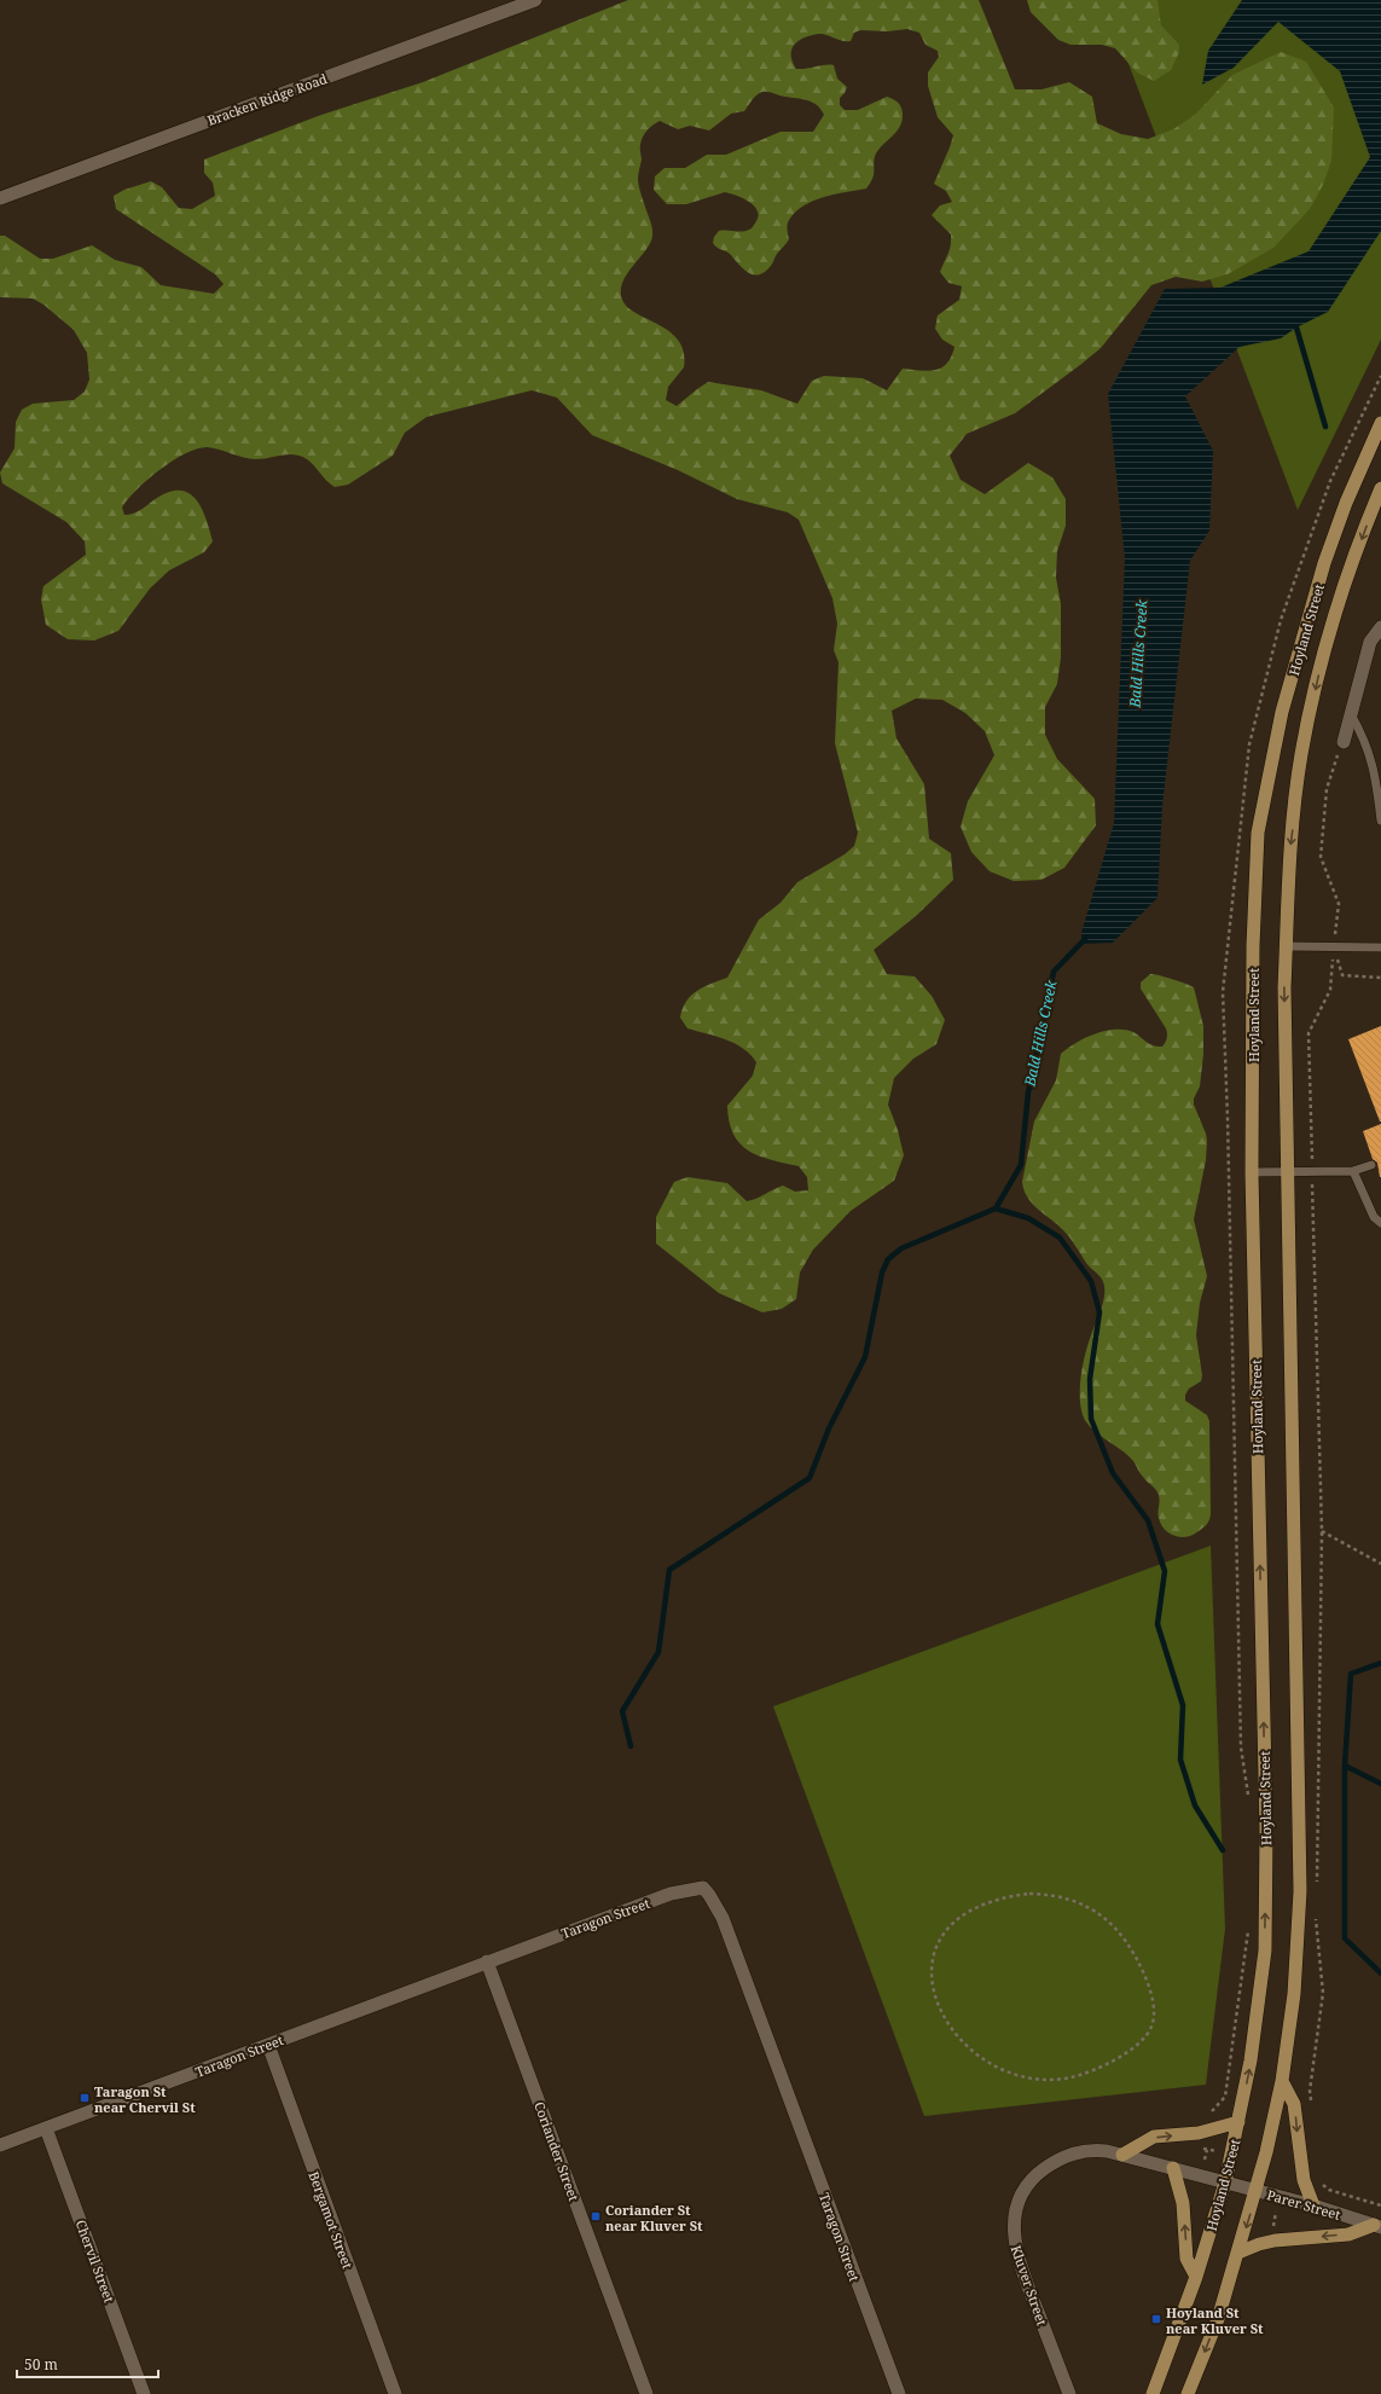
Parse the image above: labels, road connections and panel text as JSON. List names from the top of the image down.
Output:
{
  "streets": {
    "main road": ["Hoyland Street"],
    "street": [
      "Bracken Ridge Road",
      "Taragon Street",
      "Coriander Street",
      "Parer Street",
      "Bergamot Street",
      "Chervil Street",
      "Kluver Street"
    ]
  },
  "crossings": [
    ["Hoyland Street", "Parer Street"],
    ["Hoyland Street", "Kluver Street"],
    ["Taragon Street", "Coriander Street"],
    ["Taragon Street", "Bergamot Street"],
    ["Taragon Street", "Chervil Street"],
    ["Parer Street", "Kluver Street"]
  ],
  "water": ["Bald Hills Creek"],
  "places": {
    "transit": ["Taragon St near Chervil St", "Coriander St near Kluver St", "Hoyland St near Kluver St"]
  },
  "scale_bar": "50 m"
}
